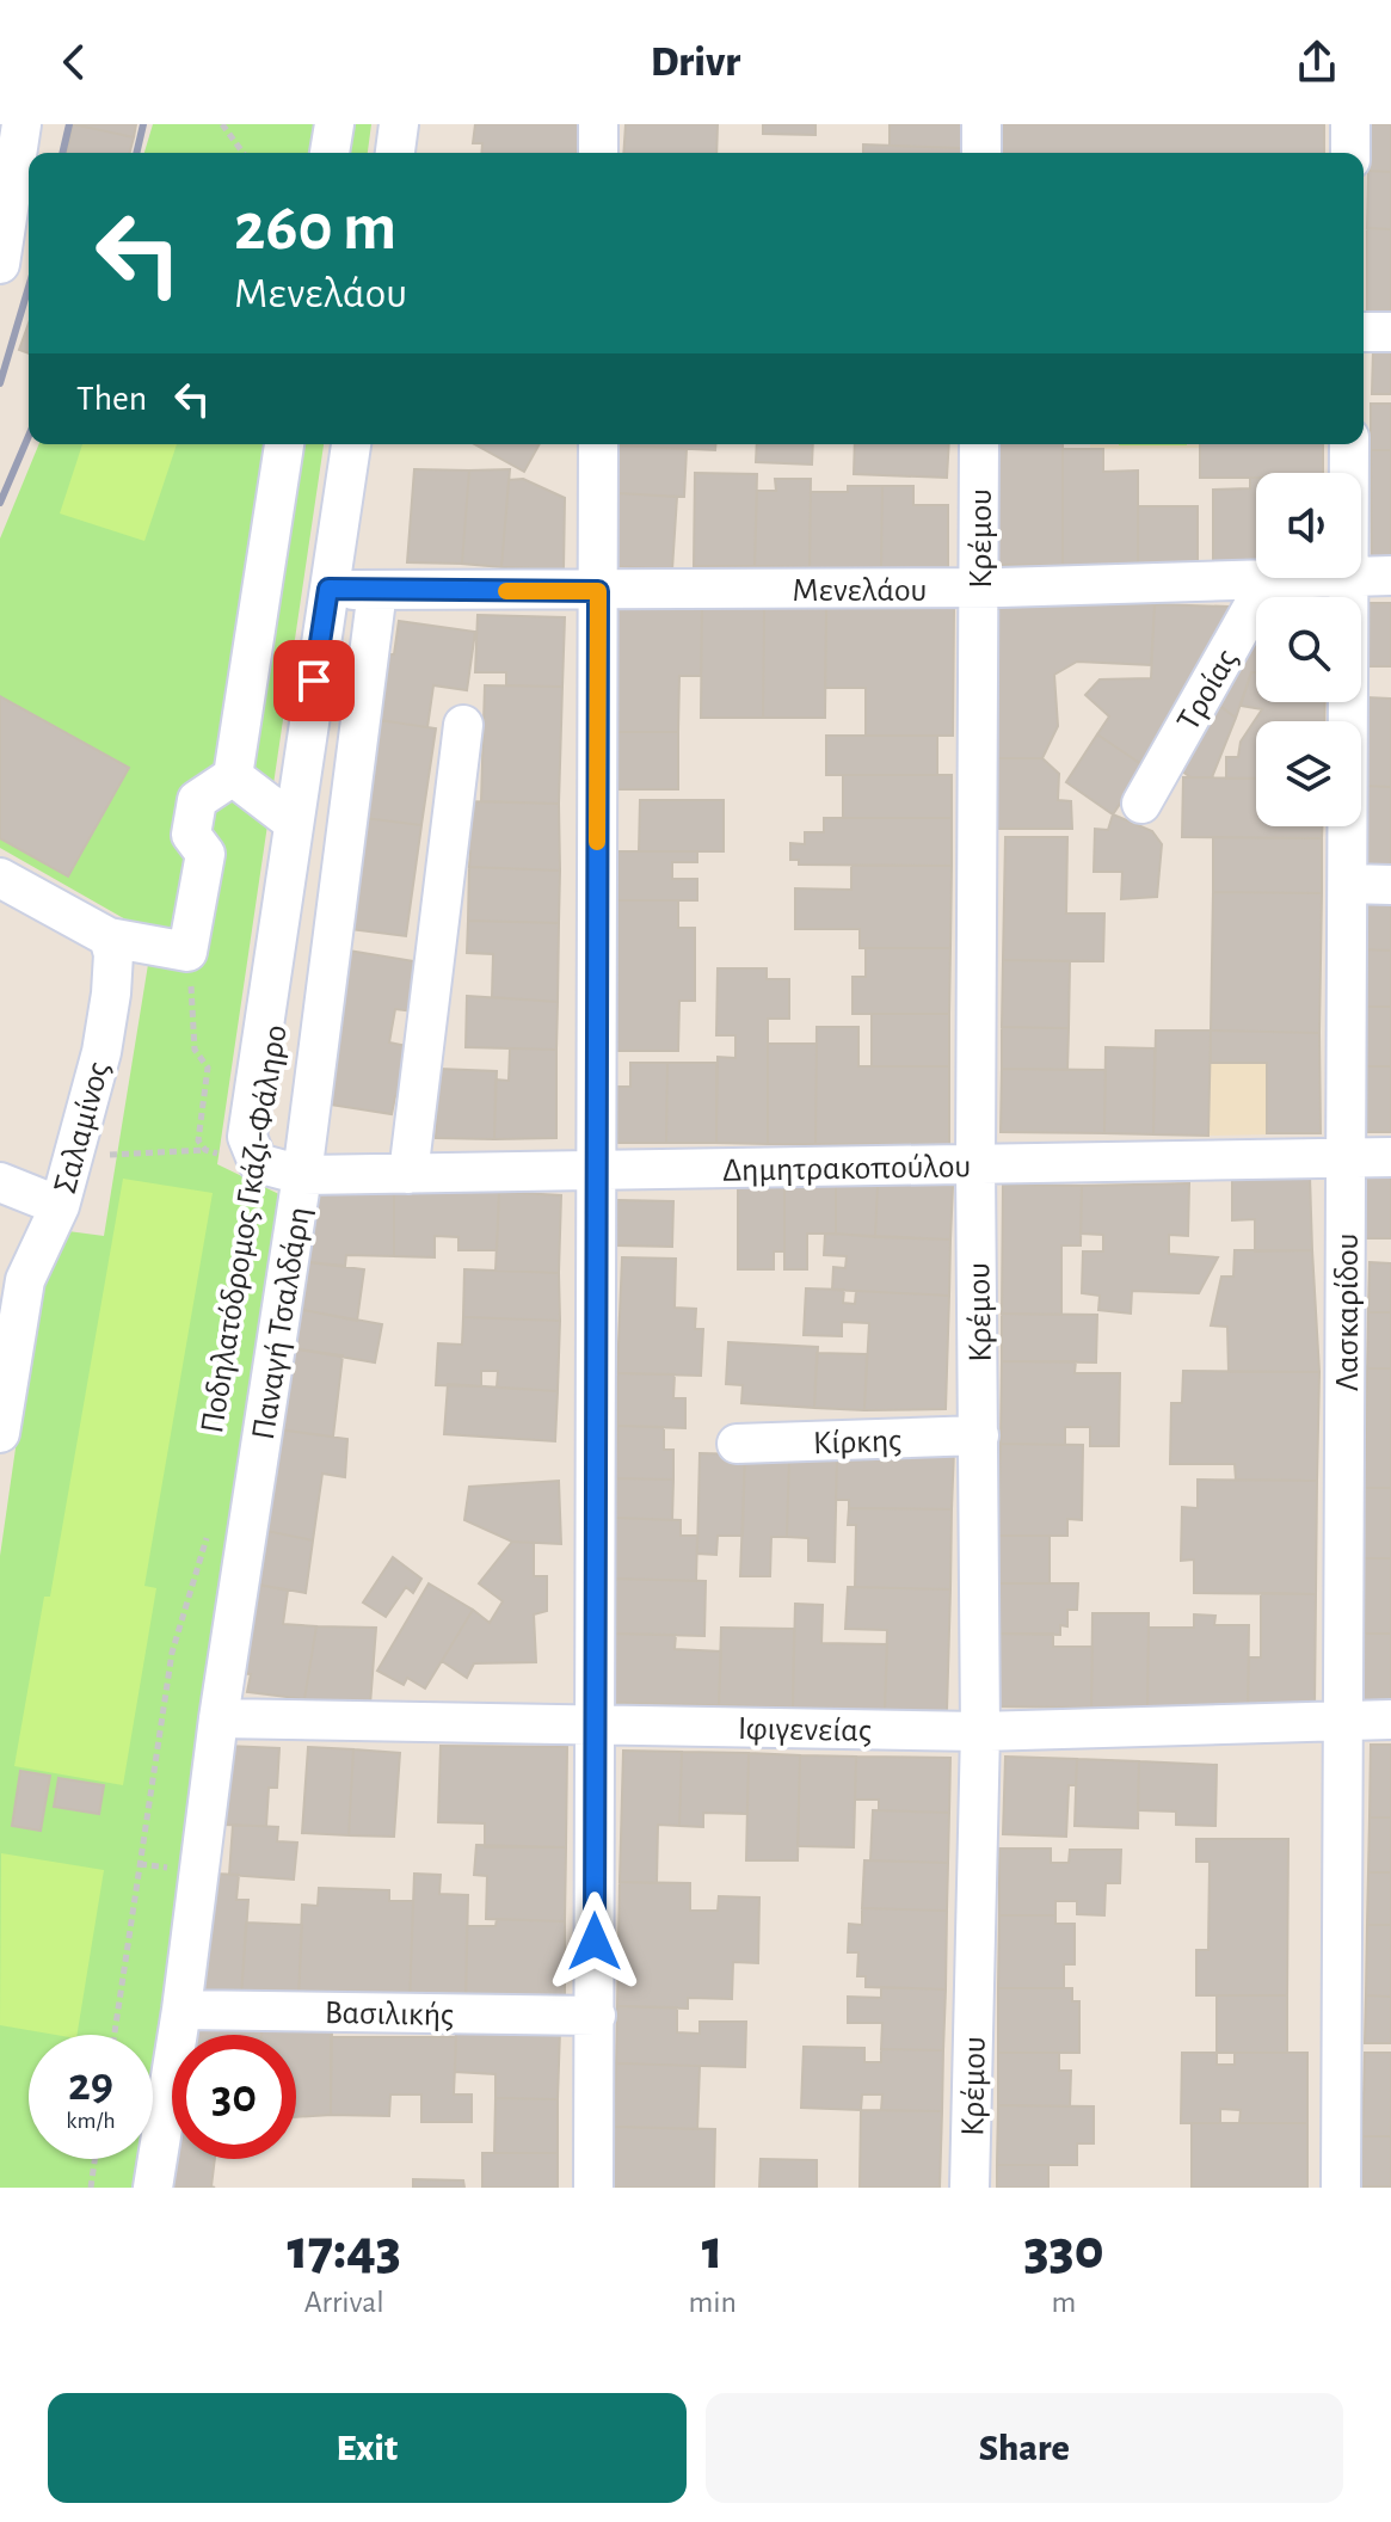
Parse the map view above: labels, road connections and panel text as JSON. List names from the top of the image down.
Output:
{
  "streets": {
    "street": [
      "Κρέμου",
      "Μενελάου",
      "Τροίας",
      "Σαλαμίνος",
      "Δημητρακοπούλου",
      "Λασκαρίδου",
      "Παναγή Τσαλδάρη",
      "Κίρκης",
      "Ιφιγενείας",
      "Βασιλικής"
    ]
  },
  "crossings": [
    ["Κρέμου", "Μενελάου"],
    ["Κρέμου", "Δημητρακοπούλου"],
    ["Κρέμου", "Κίρκης"],
    ["Κρέμου", "Ιφιγενείας"],
    ["Μενελάου", "Παναγή Τσαλδάρη"],
    ["Δημητρακοπούλου", "Λασκαρίδου"],
    ["Δημητρακοπούλου", "Παναγή Τσαλδάρη"],
    ["Λασκαρίδου", "Ιφιγενείας"],
    ["Παναγή Τσαλδάρη", "Ιφιγενείας"],
    ["Παναγή Τσαλδάρη", "Βασιλικής"]
  ],
  "page": {
    "header": "Drivr",
    "turn": ["260 m", "Μενελάου"],
    "then": "Then",
    "speed": "29 km/h",
    "limit": "30",
    "eta": [
      "17:43",
      "Arrival",
      "1",
      "min",
      "330",
      "m"
    ],
    "buttons": ["Exit", "Share"]
  }
}
